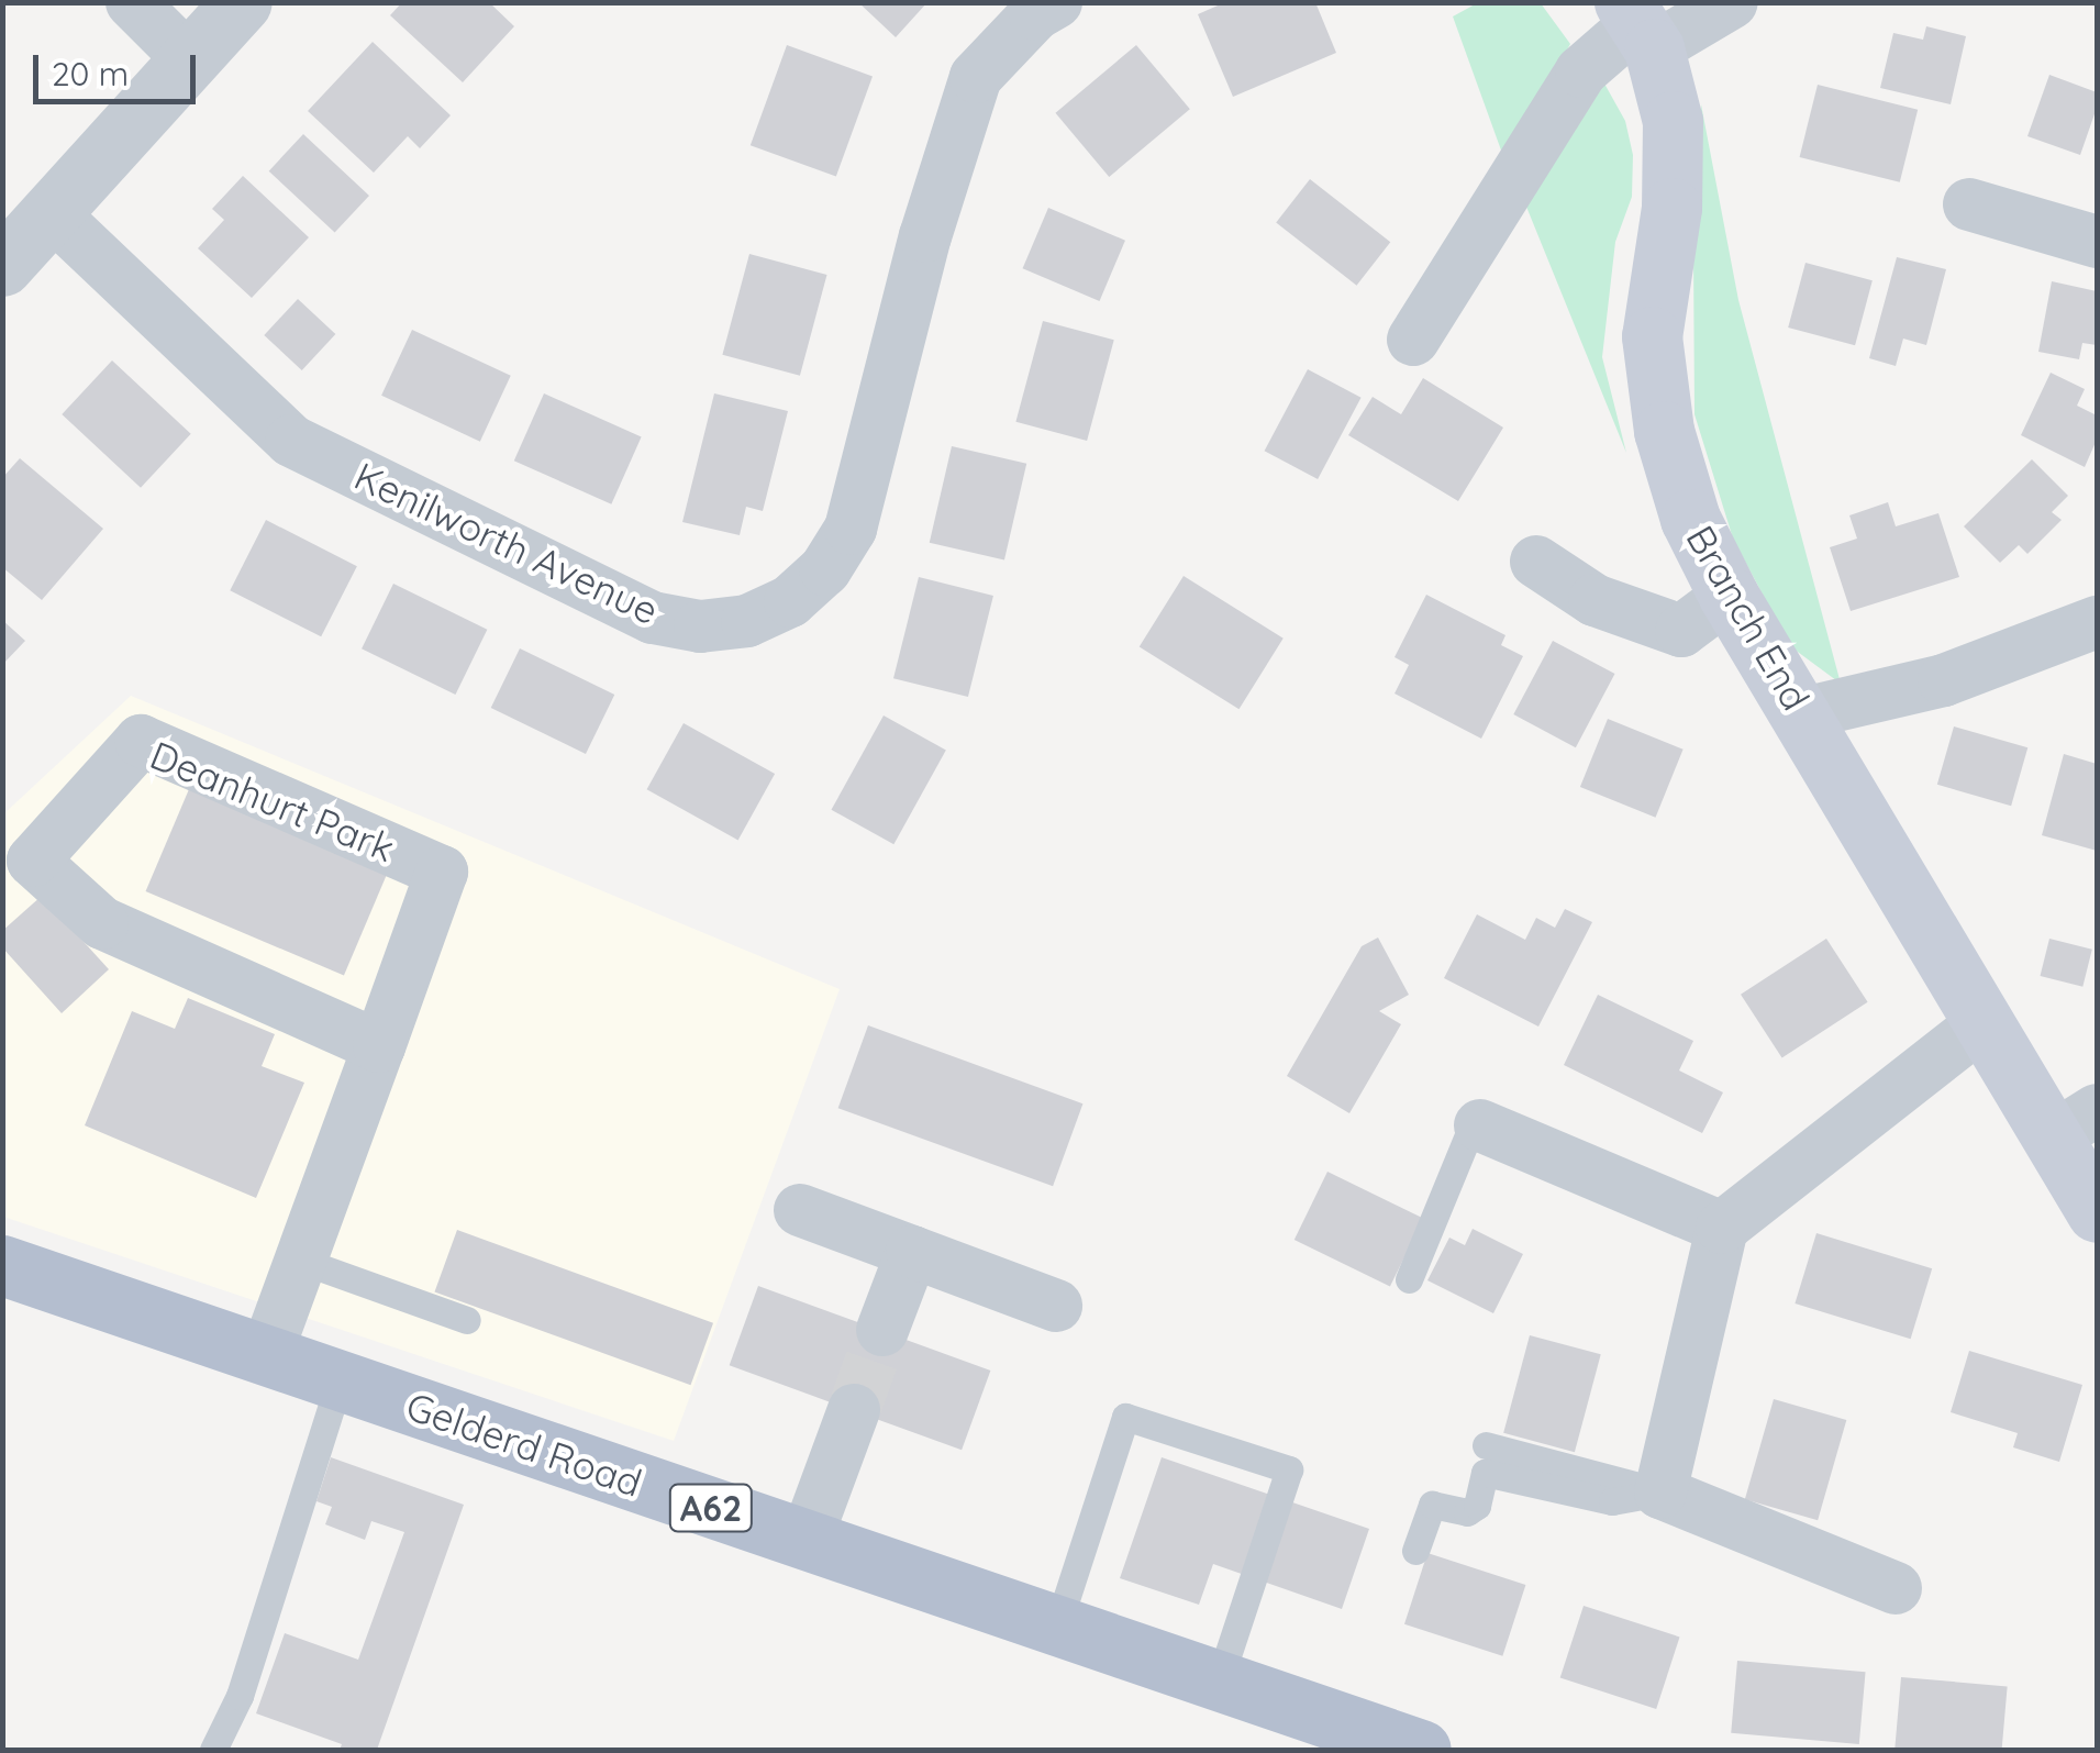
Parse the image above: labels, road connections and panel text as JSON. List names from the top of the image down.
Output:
{
  "streets": {
    "main road": ["Branch End", "Gelderd Road", "A62"],
    "street": ["Kenilworth Avenue", "Deanhurt Park"]
  },
  "crossings": [
    ["Deanhurt Park", "Gelderd Road"]
  ],
  "scale_bar": "20 m"
}
